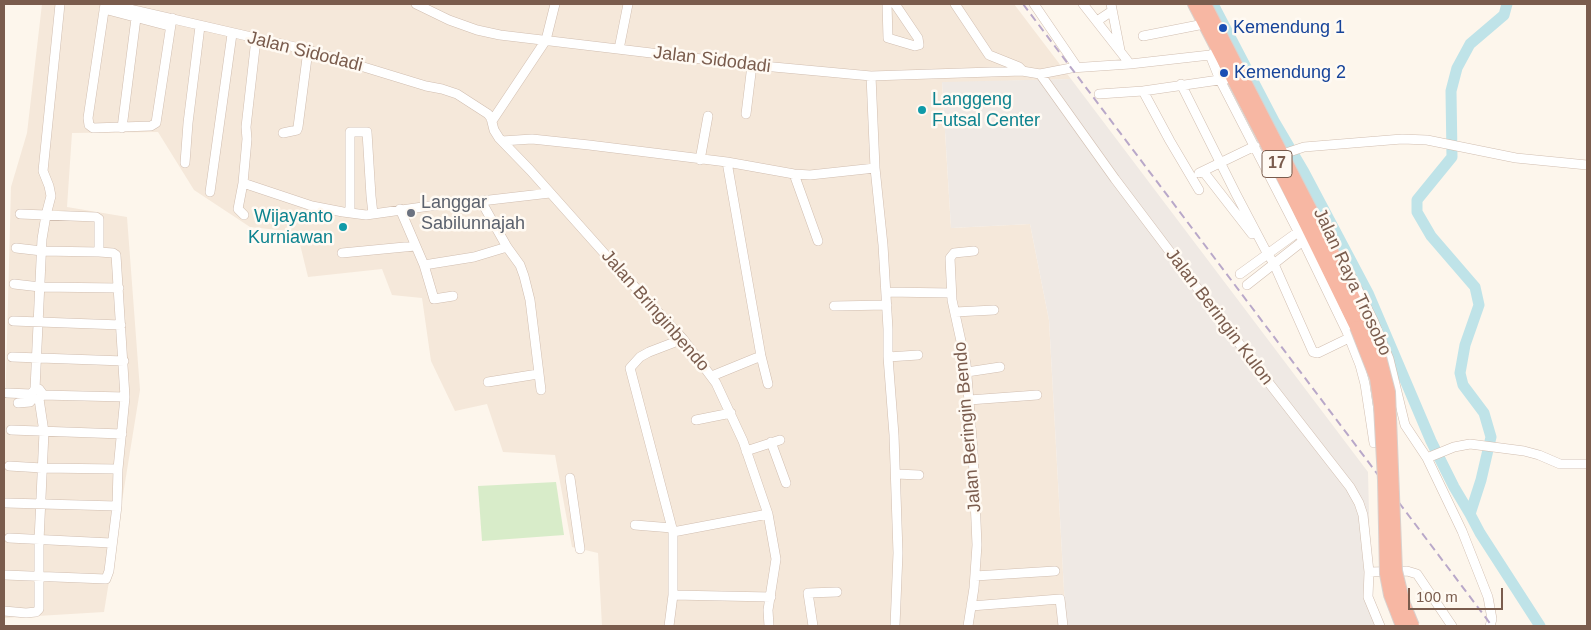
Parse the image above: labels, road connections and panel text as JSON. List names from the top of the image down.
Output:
{
  "streets": {
    "highway": ["17", "Jalan Raya Trosobo"],
    "street": [
      "Jalan Sidodadi",
      "Jalan Bringinbendo",
      "Jalan Beringin Kulon",
      "Jalan Beringin Bendo"
    ]
  },
  "crossings": [
    ["Jalan Sidodadi", "Jalan Bringinbendo"]
  ],
  "places": [
    "Kemendung 1",
    "Kemendung 2",
    "Langgeng Futsal Center",
    "Langgar Sabilunnajah",
    "Wijayanto Kurniawan"
  ],
  "scale_bar": "100 m"
}
